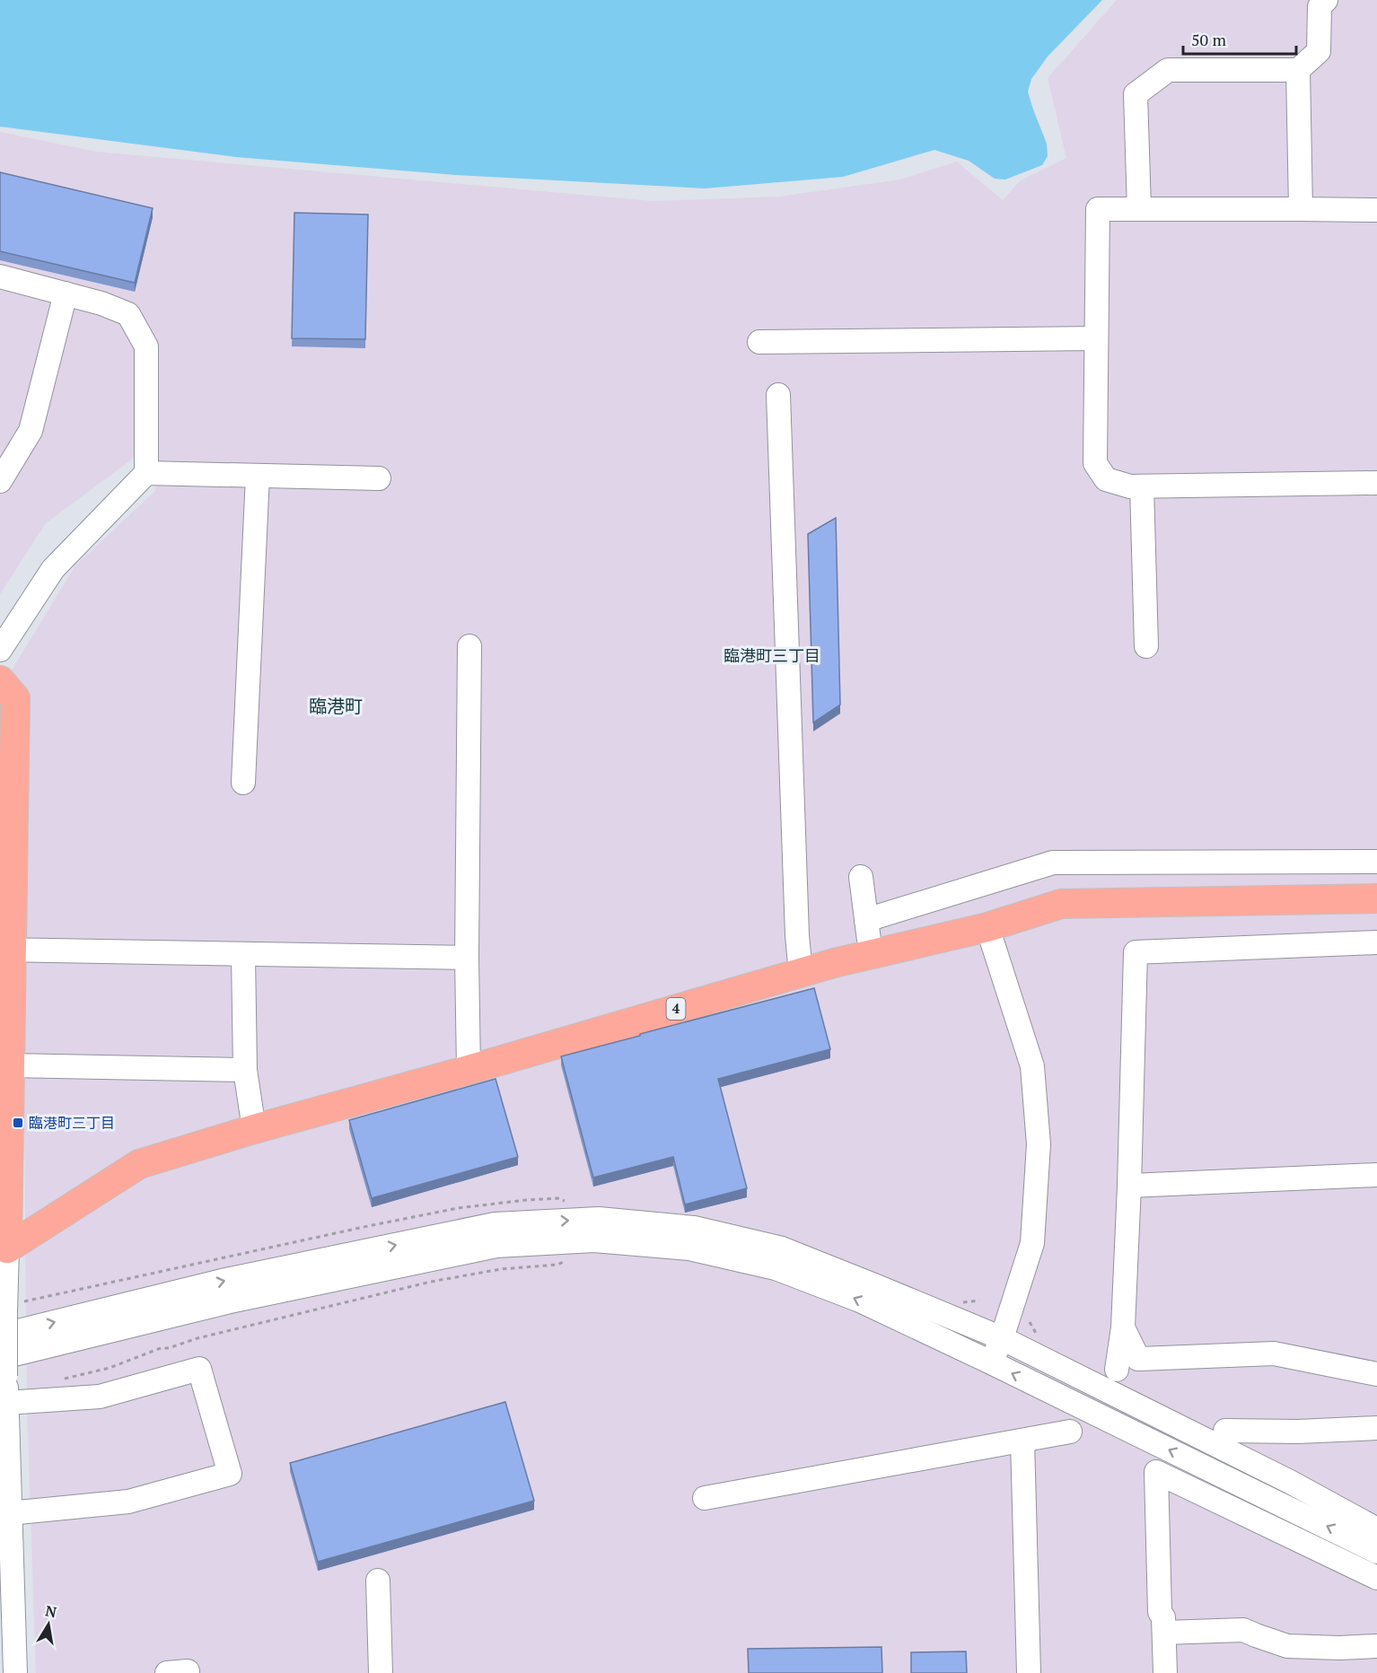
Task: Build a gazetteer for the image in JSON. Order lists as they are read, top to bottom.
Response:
{
  "streets": {
    "main road": ["4"]
  },
  "districts": ["臨港町三丁目", "臨港町"],
  "places": {
    "transit": ["臨港町三丁目"]
  },
  "scale_bar": "50 m",
  "north": "top"
}
